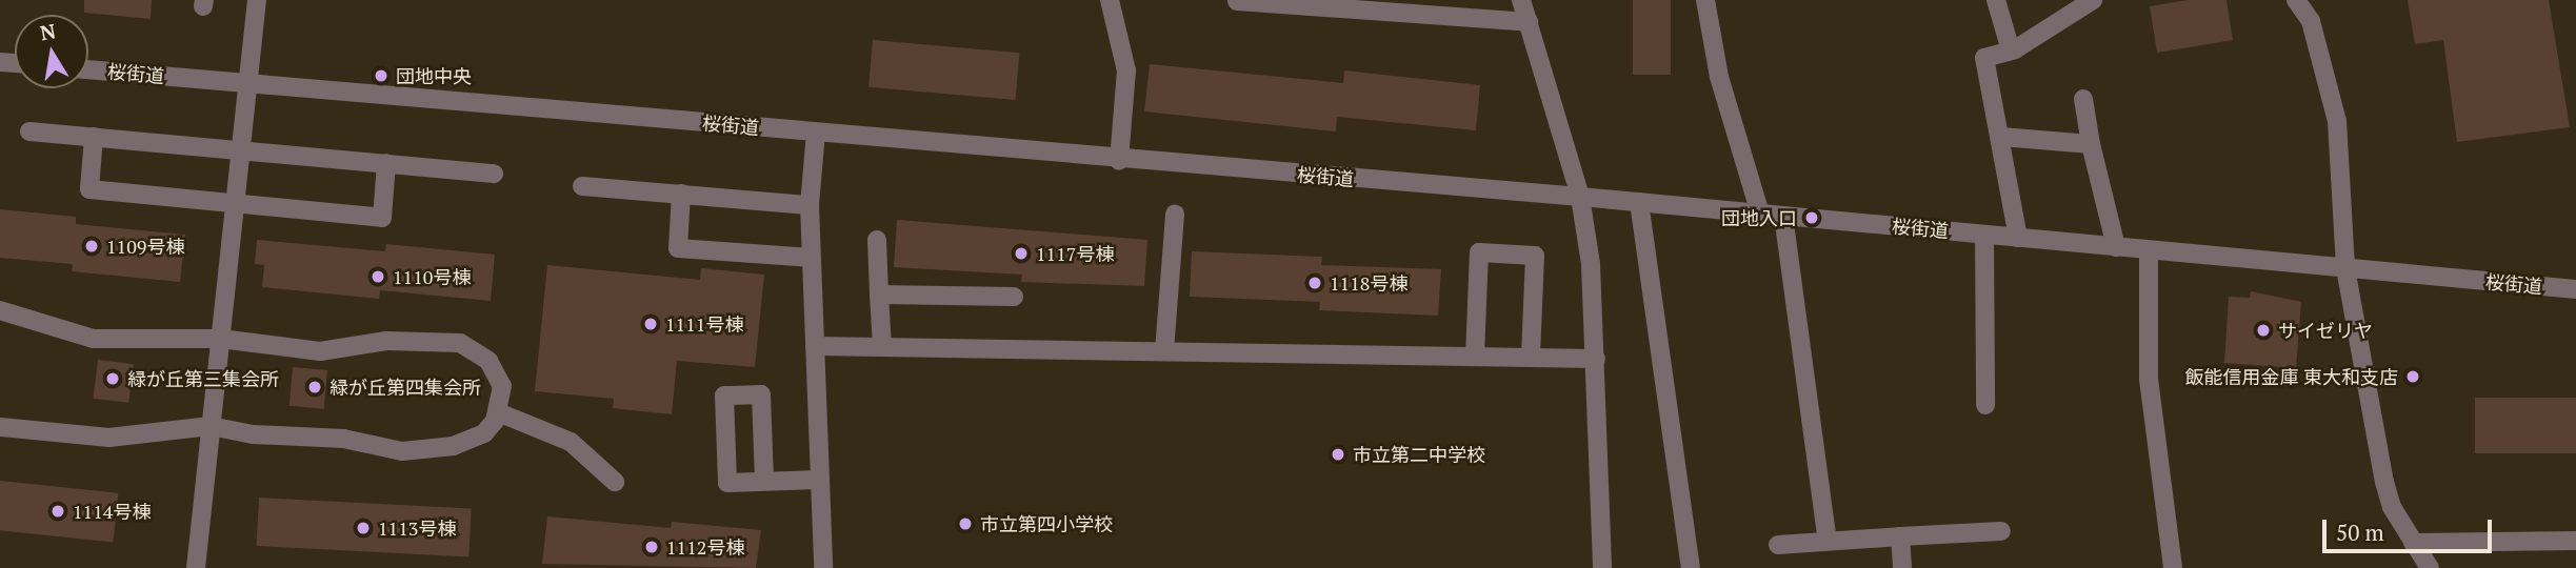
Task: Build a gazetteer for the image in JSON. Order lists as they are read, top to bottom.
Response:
{
  "streets": {
    "street": ["桜街道"]
  },
  "places": [
    "団地中央",
    "団地入口",
    "1109号棟",
    "1117号棟",
    "1110号棟",
    "1118号棟",
    "1111号棟",
    "サイゼリヤ",
    "飯能信用金庫 東大和支店",
    "緑が丘第三集会所",
    "緑が丘第四集会所",
    "市立第二中学校",
    "1114号棟",
    "市立第四小学校",
    "1113号棟",
    "1112号棟"
  ],
  "scale_bar": "50 m",
  "north": "top"
}
